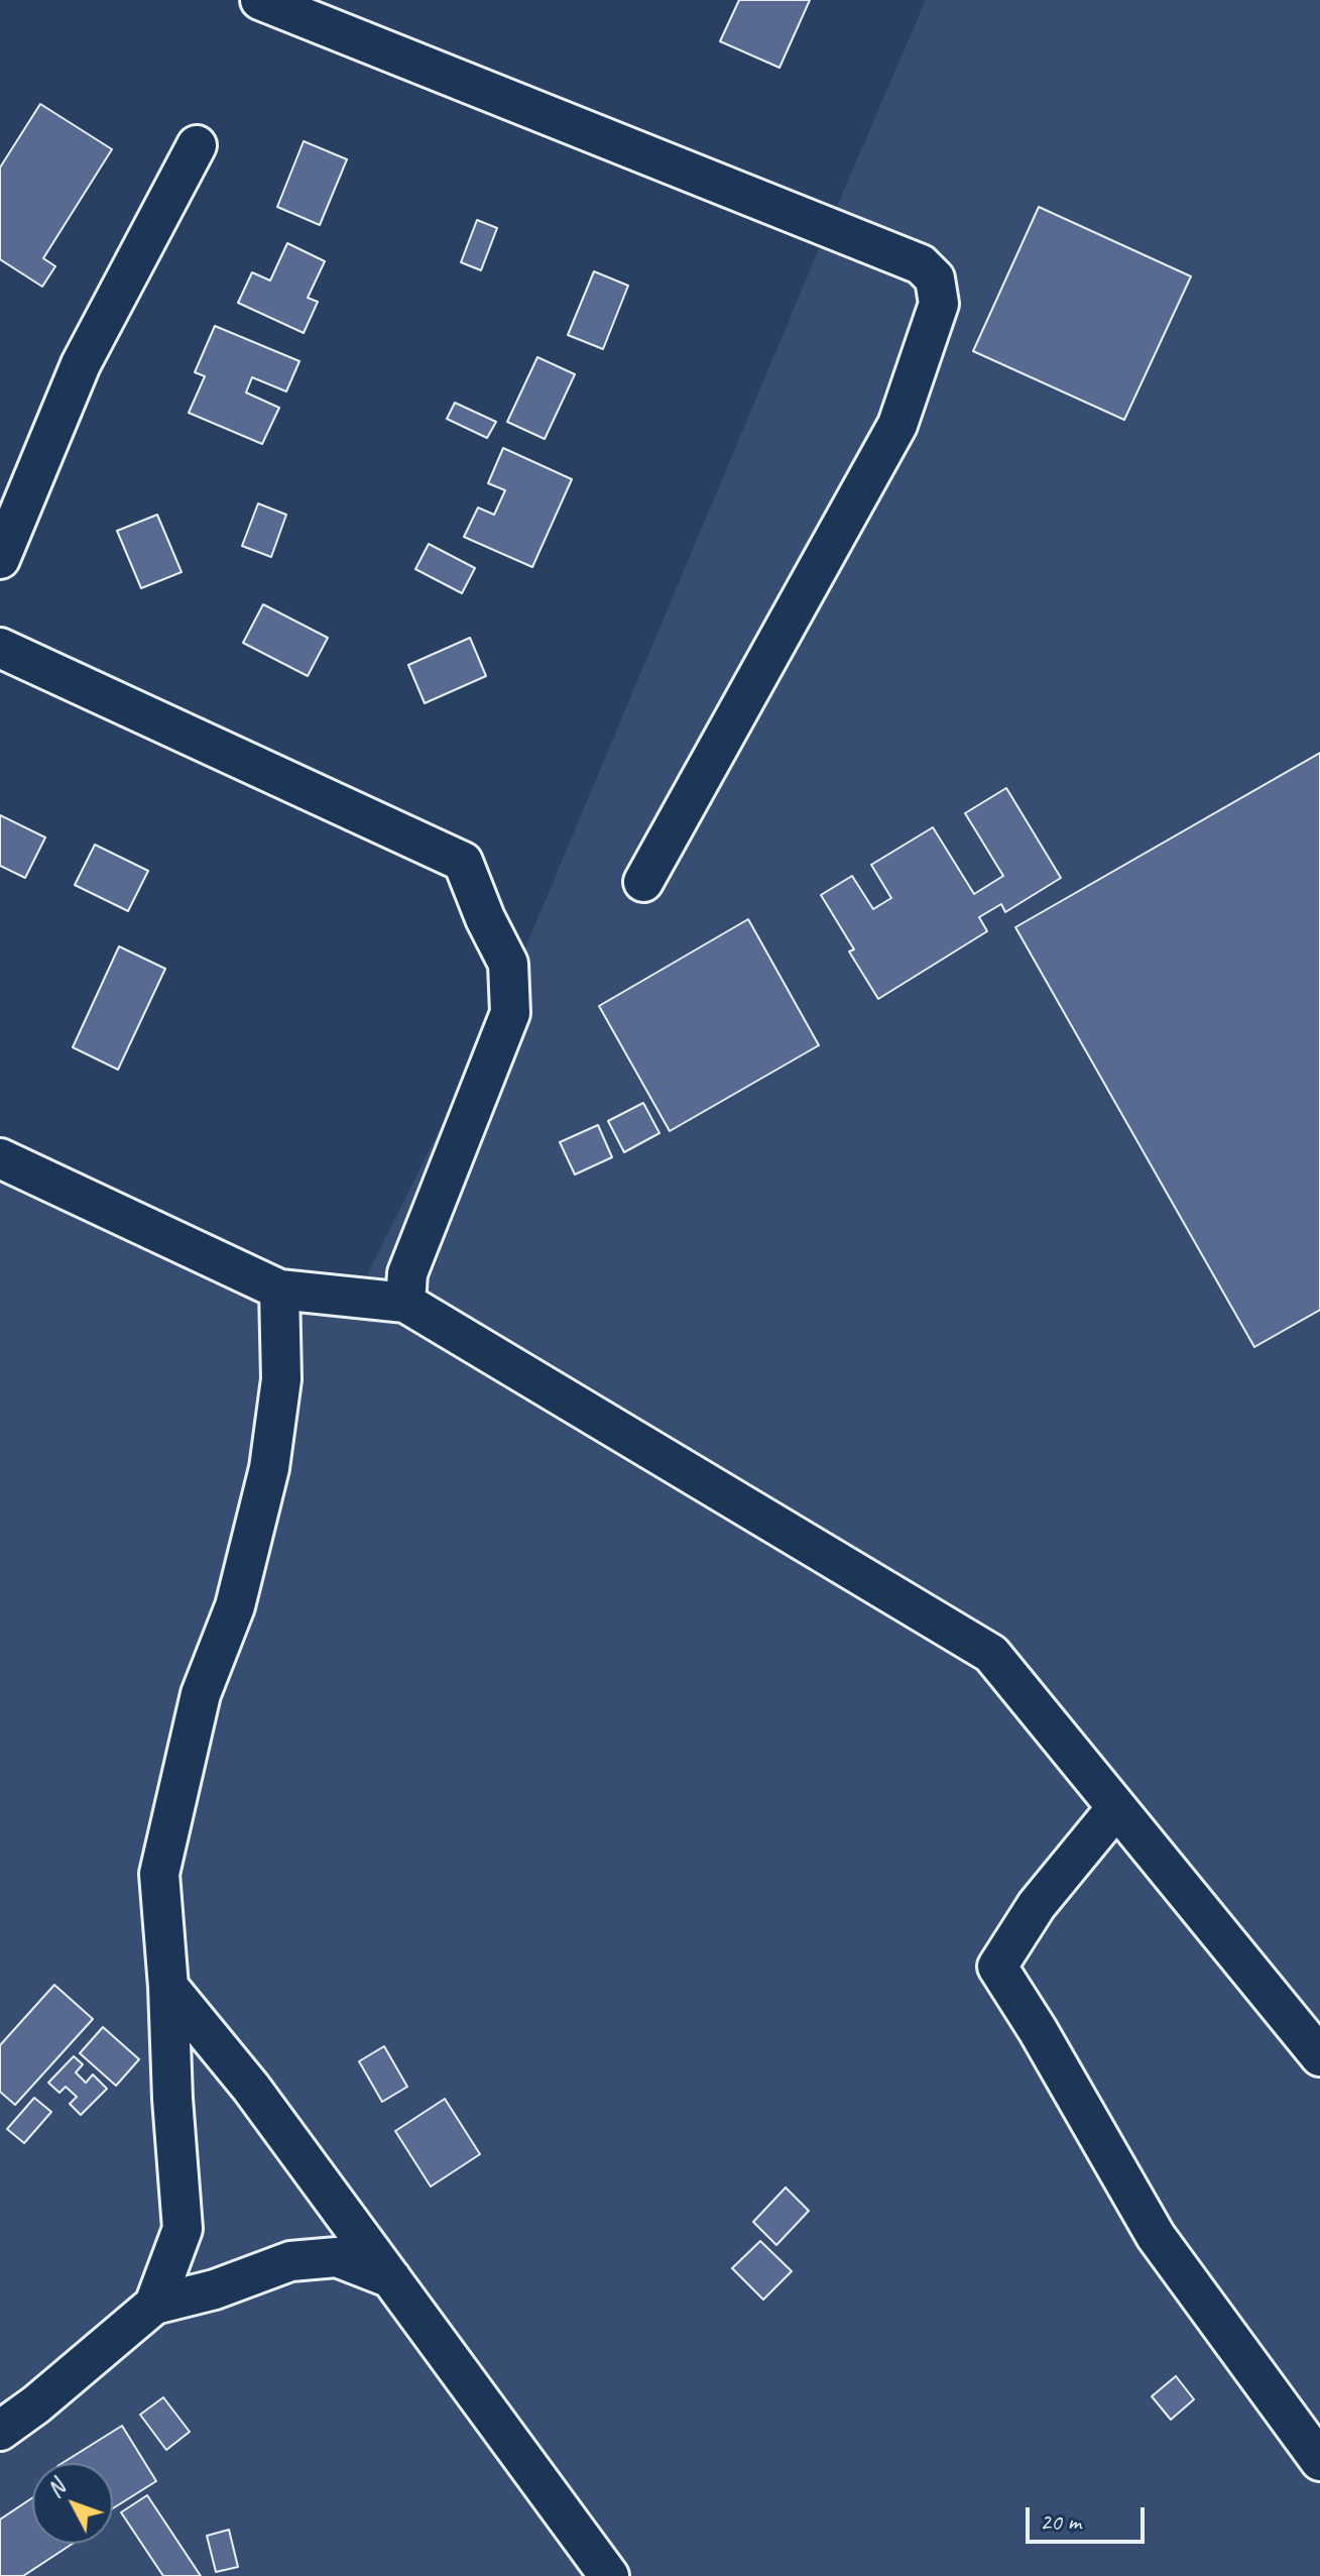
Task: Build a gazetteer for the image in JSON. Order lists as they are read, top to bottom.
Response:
{
  "scale_bar": "20 m",
  "north": "top left"
}
